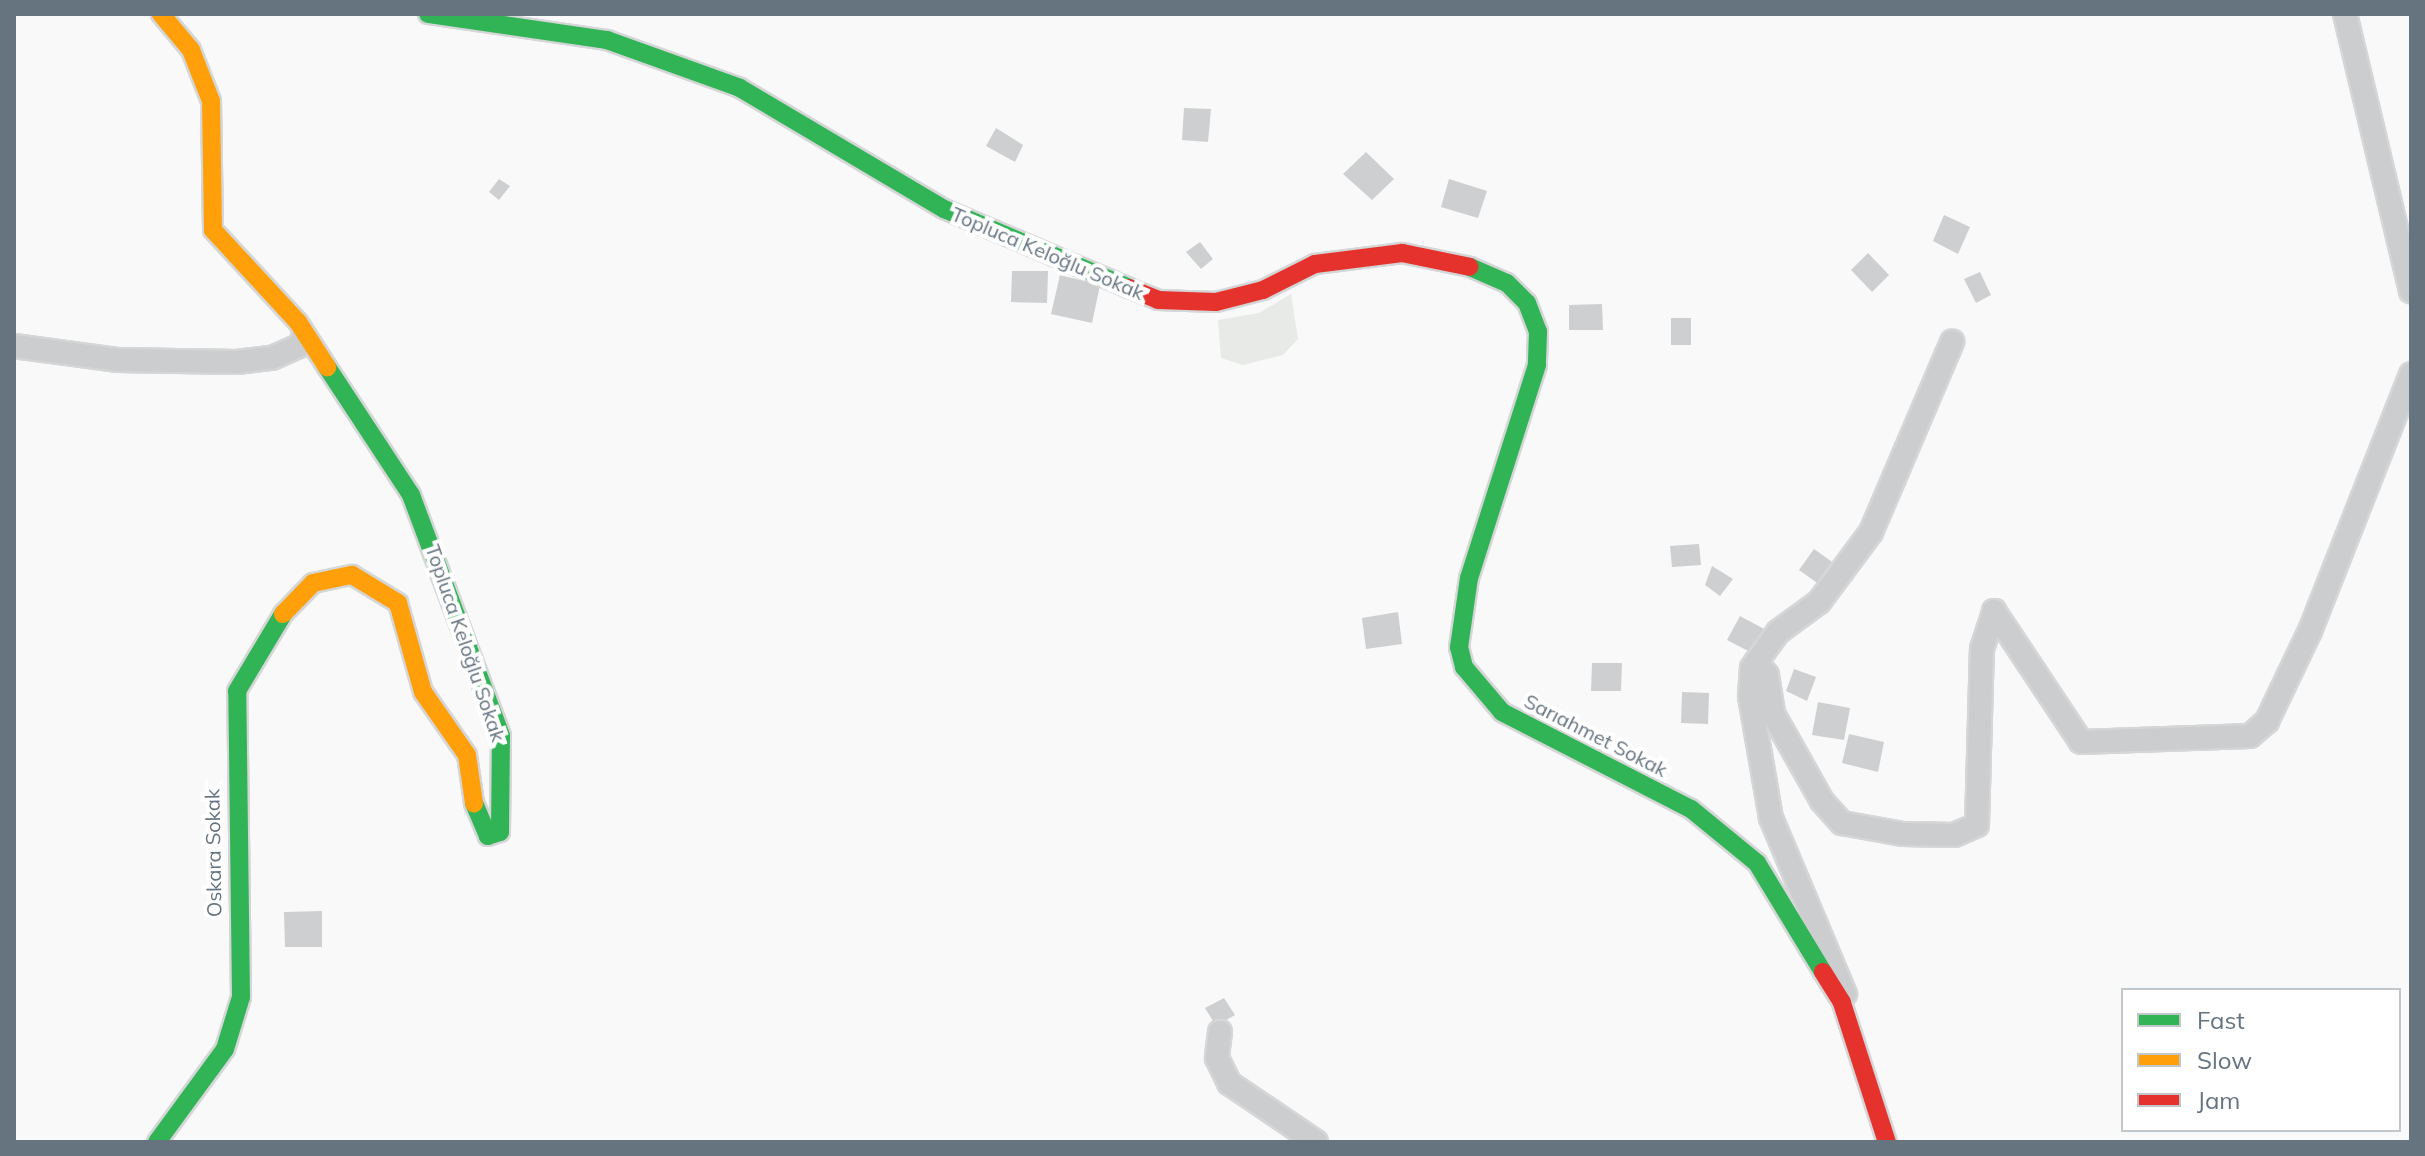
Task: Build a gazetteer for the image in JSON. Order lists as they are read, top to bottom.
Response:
{
  "streets": {
    "street": ["Topluca Keloğlu Sokak", "Sarıahmet Sokak", "Oskara Sokak"]
  },
  "crossings": [
    ["Topluca Keloğlu Sokak", "Sarıahmet Sokak"],
    ["Topluca Keloğlu Sokak", "Oskara Sokak"]
  ],
  "legend": ["Fast", "Slow", "Jam"]
}
